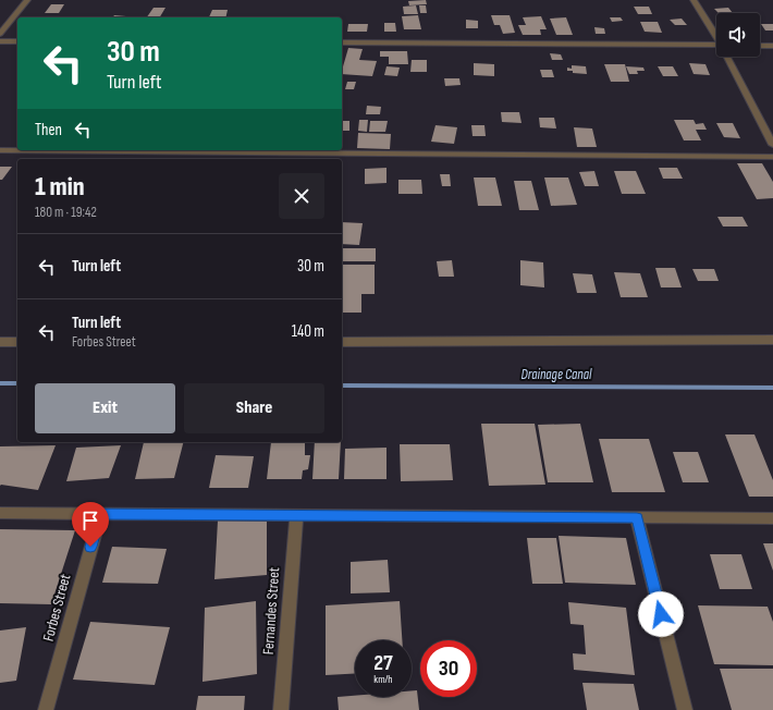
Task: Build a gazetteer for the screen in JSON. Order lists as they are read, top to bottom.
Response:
{
  "streets": {
    "street": ["Forbes Street", "Fernandes Street"]
  },
  "water": ["Drainage Canal"],
  "page": {
    "turn": ["30 m", "Turn left"],
    "then": "Then",
    "heading": ["1 min", "180 m · 19:42"],
    "list": [
      {
        "name": "Turn left",
        "value": "30 m"
      },
      {
        "name": "Turn left",
        "note": "Forbes Street",
        "value": "140 m"
      }
    ],
    "buttons": ["Exit", "Share"],
    "speed": "27 km/h",
    "limit": "30"
  }
}
